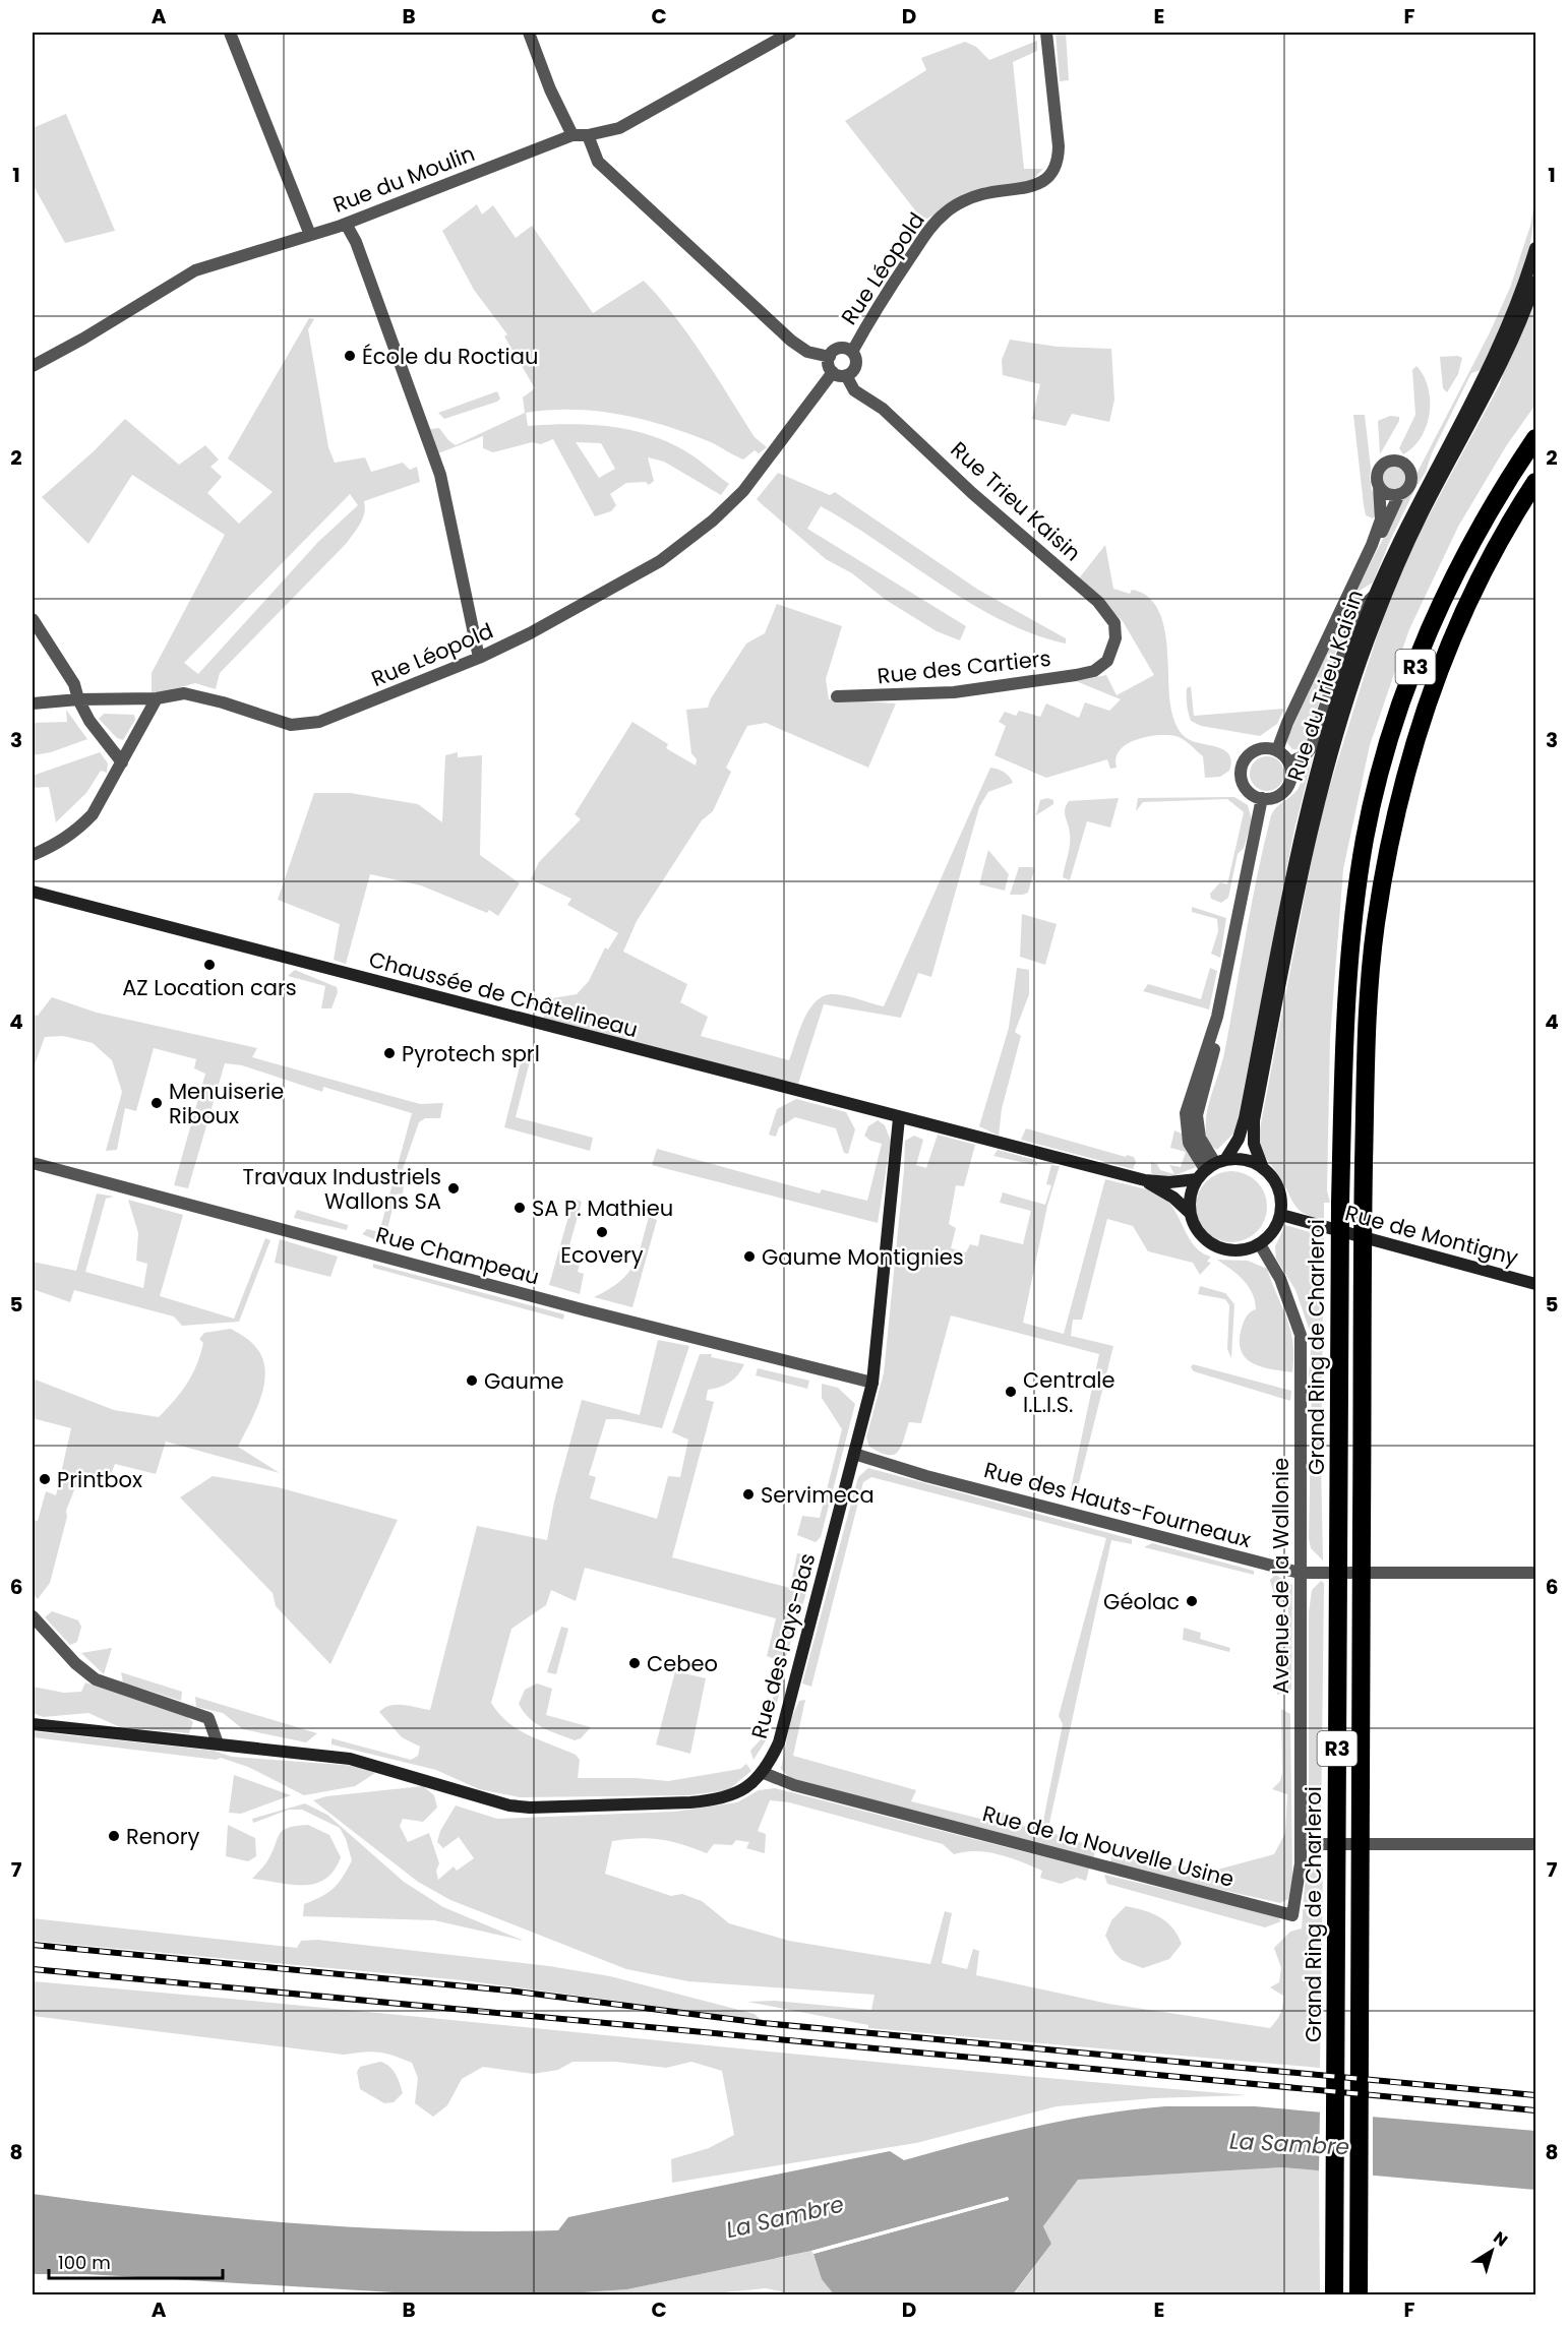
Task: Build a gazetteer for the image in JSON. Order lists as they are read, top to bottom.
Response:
{
  "streets": {
    "highway": ["R3", "Grand Ring de Charleroi"],
    "main road": [
      "Rue du Trieu Kaisin",
      "Chaussée de Châtelineau",
      "Rue de Montigny",
      "Rue des Pays-Bas"
    ],
    "street": [
      "Rue du Moulin",
      "Rue Léopold",
      "Rue Trieu Kaisin",
      "Rue des Cartiers",
      "Rue Champeau",
      "Rue des Hauts-Fourneaux",
      "Avenue de la Wallonie",
      "Rue de la Nouvelle Usine"
    ]
  },
  "crossings": [
    ["Rue Léopold", "Rue Trieu Kaisin"],
    ["Rue Trieu Kaisin", "Rue des Cartiers"],
    ["Rue du Trieu Kaisin", "Rue de Montigny"],
    ["Rue du Trieu Kaisin", "Avenue de la Wallonie"],
    ["Chaussée de Châtelineau", "Rue des Pays-Bas"],
    ["Rue de Montigny", "Avenue de la Wallonie"],
    ["Rue Champeau", "Rue des Pays-Bas"],
    ["Rue des Hauts-Fourneaux", "Avenue de la Wallonie"],
    ["Rue des Hauts-Fourneaux", "Rue des Pays-Bas"],
    ["Avenue de la Wallonie", "Rue de la Nouvelle Usine"],
    ["Rue des Pays-Bas", "Rue de la Nouvelle Usine"]
  ],
  "water": ["La Sambre"],
  "places": [
    "École du Roctiau",
    "AZ Location cars",
    "Pyrotech sprl",
    "Menuiserie Riboux",
    "Travaux Industriels Wallons SA",
    "SA P. Mathieu",
    "Ecovery",
    "Gaume Montignies",
    "Gaume",
    "Centrale I.L.I.S.",
    "Printbox",
    "Servimeca",
    "Géolac",
    "Cebeo",
    "Renory"
  ],
  "scale_bar": "100 m",
  "north": "top right",
  "grid": {
    "columns": [
      "A",
      "B",
      "C",
      "D",
      "E",
      "F"
    ],
    "rows": [
      "1",
      "2",
      "3",
      "4",
      "5",
      "6",
      "7",
      "8"
    ]
  }
}
